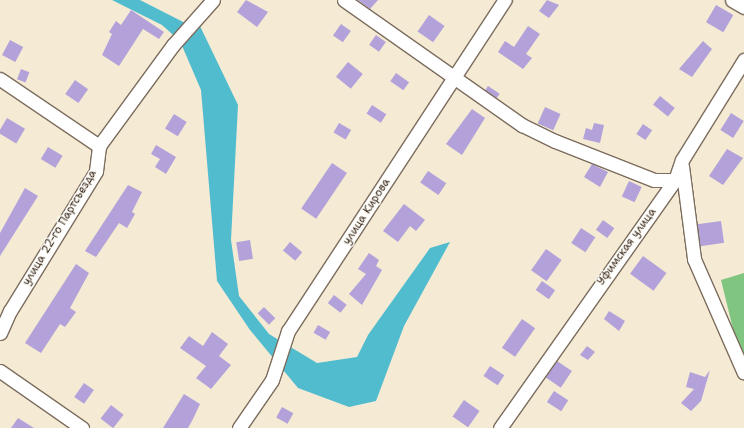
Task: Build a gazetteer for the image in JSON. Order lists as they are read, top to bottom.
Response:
{
  "streets": {
    "street": ["улица Кирова", "улица 22-го Партсъезда", "Уфимская улица"]
  }
}
